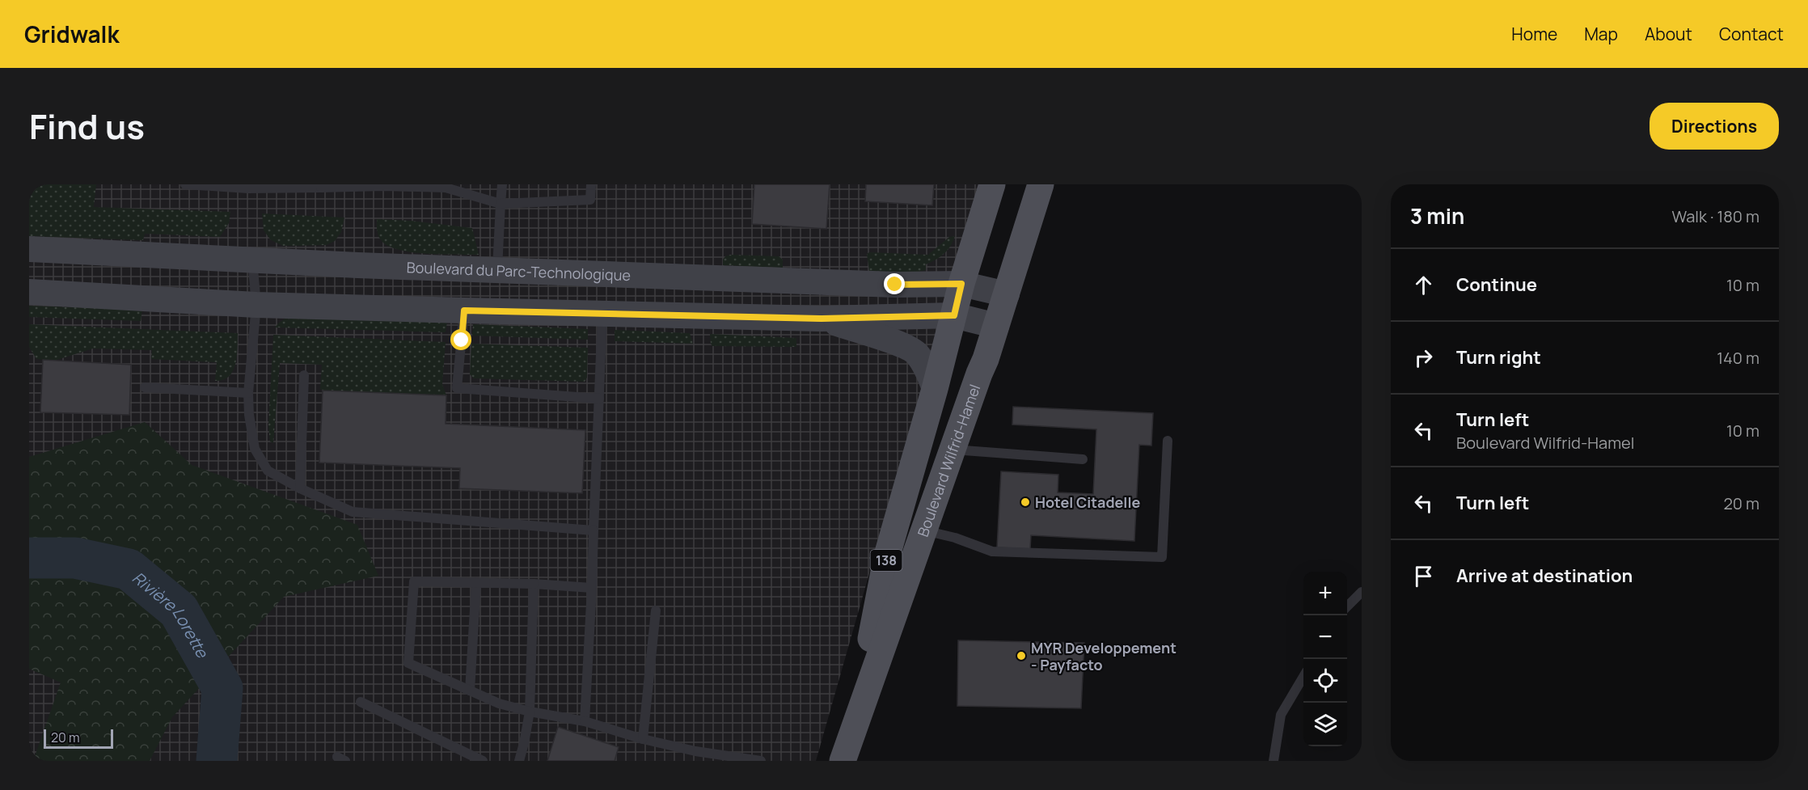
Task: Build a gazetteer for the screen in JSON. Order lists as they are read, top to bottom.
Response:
{
  "streets": {
    "main road": ["Boulevard du Parc-Technologique", "Boulevard Wilfrid-Hamel", "138"]
  },
  "crossings": [
    ["Boulevard du Parc-Technologique", "Boulevard Wilfrid-Hamel"]
  ],
  "water": ["Rivière Lorette"],
  "places": ["Hotel Citadelle", "MYR Developpement - Payfacto"],
  "scale_bar": "20 m",
  "page": {
    "header": "Gridwalk",
    "nav": [
      "Home",
      "Map",
      "About",
      "Contact"
    ],
    "title": "Find us",
    "buttons": "Directions",
    "heading": ["3 min", "Walk · 180 m"],
    "list": [
      ["Continue", "10 m"],
      ["Turn right", "140 m"],
      ["Turn left", "Boulevard Wilfrid-Hamel", "10 m"],
      ["Turn left", "20 m"],
      "Arrive at destination"
    ],
    "map_buttons": ["+", "−"],
    "scale": "20 m"
  }
}
